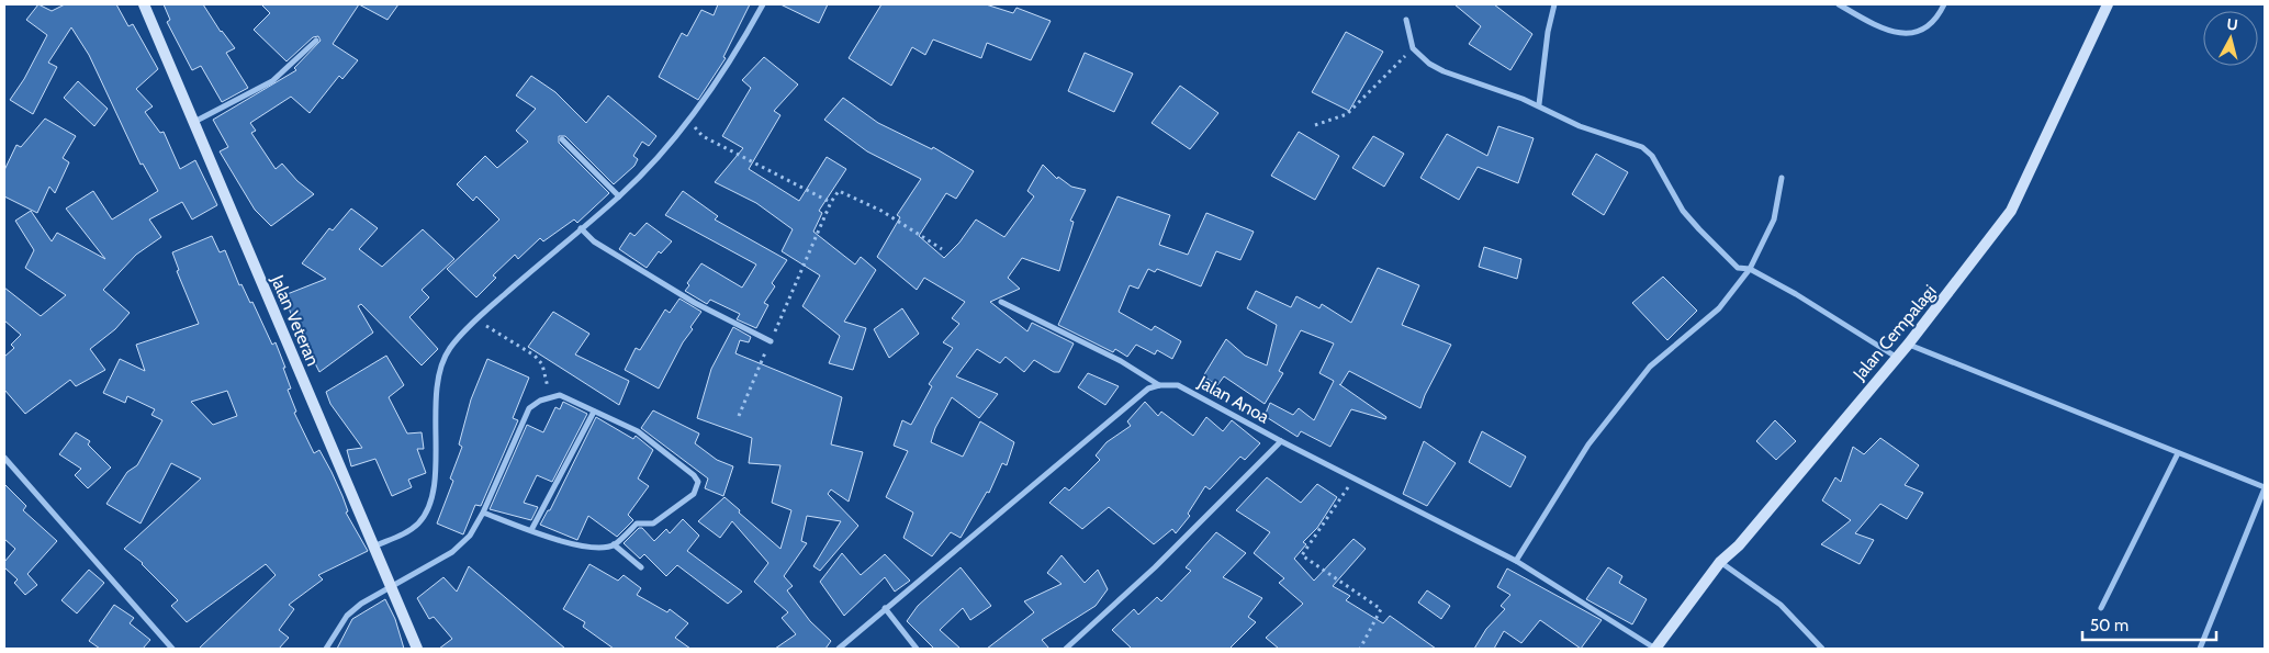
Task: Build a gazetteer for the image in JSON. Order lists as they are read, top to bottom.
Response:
{
  "streets": {
    "street": ["Jalan Veteran", "Jalan Cempalagi", "Jalan Anoa"]
  },
  "crossings": [
    ["Jalan Cempalagi", "Jalan Anoa"]
  ],
  "scale_bar": "50 m",
  "north": "top"
}
